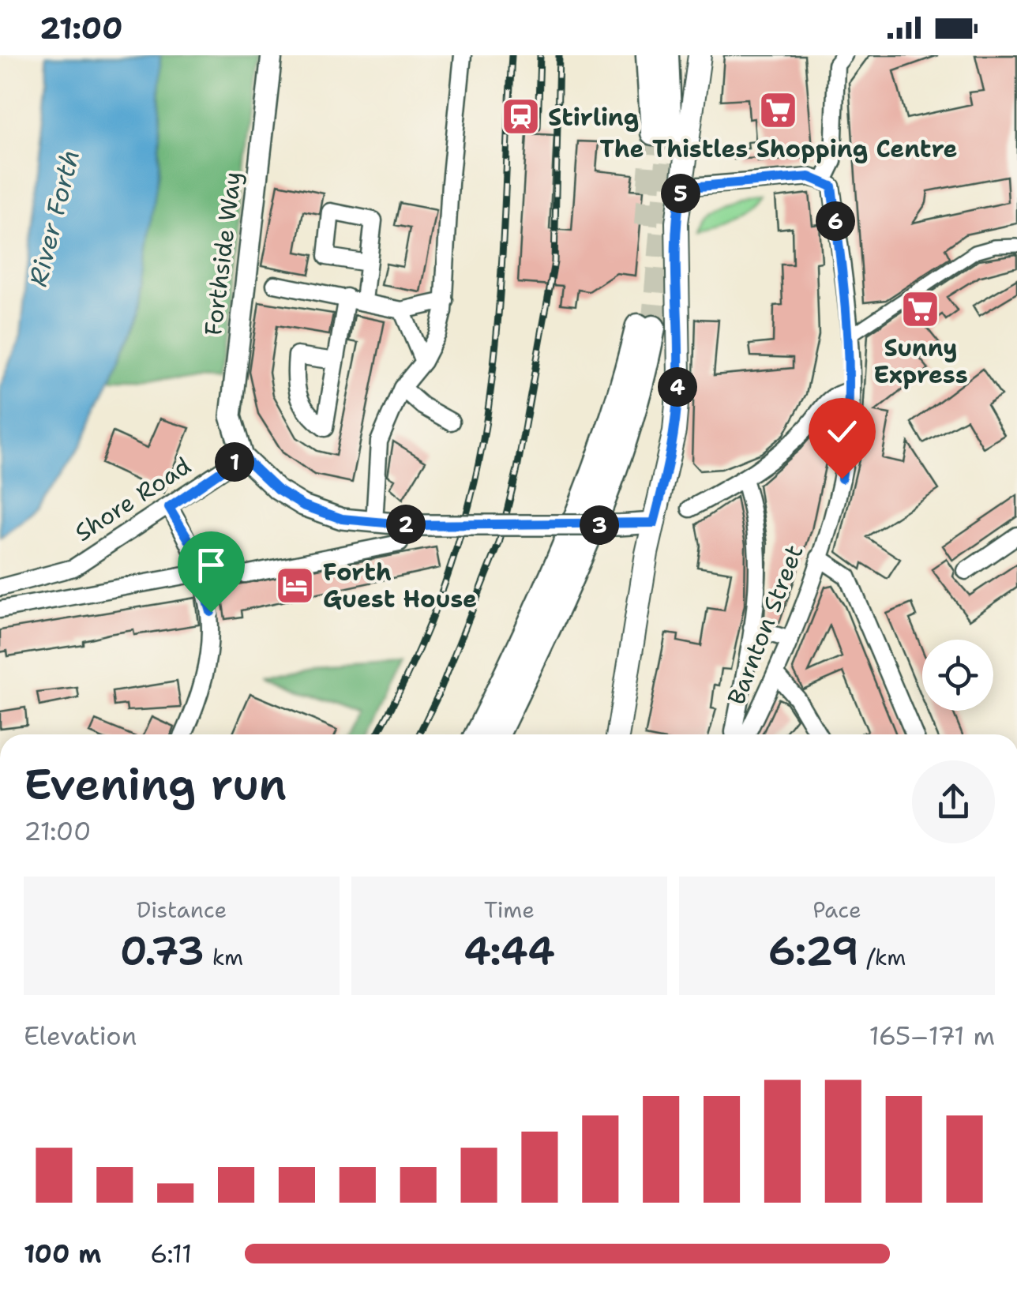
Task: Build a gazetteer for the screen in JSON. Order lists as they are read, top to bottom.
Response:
{
  "streets": {
    "street": ["Forthside Way", "Shore Road", "Barnton Street"]
  },
  "crossings": [
    ["Forthside Way", "Shore Road"]
  ],
  "water": ["River Forth"],
  "places": {
    "supermarket": ["The Thistles Shopping Centre", "Sunny Express"],
    "station": ["Stirling"],
    "hotel": ["Forth Guest House"]
  },
  "page": {
    "status": "21:00",
    "pins": [
      "5",
      "6",
      "4",
      "1",
      "2",
      "3"
    ],
    "heading": ["Evening run", "21:00"],
    "stats": [
      ["Distance", "0.73 km"],
      ["Time", "4:44"],
      ["Pace", "6:29 /km"]
    ],
    "chart": ["Elevation", "165–171 m"],
    "list": [
      {
        "name": "100 m",
        "note": "6:11"
      }
    ]
  }
}
